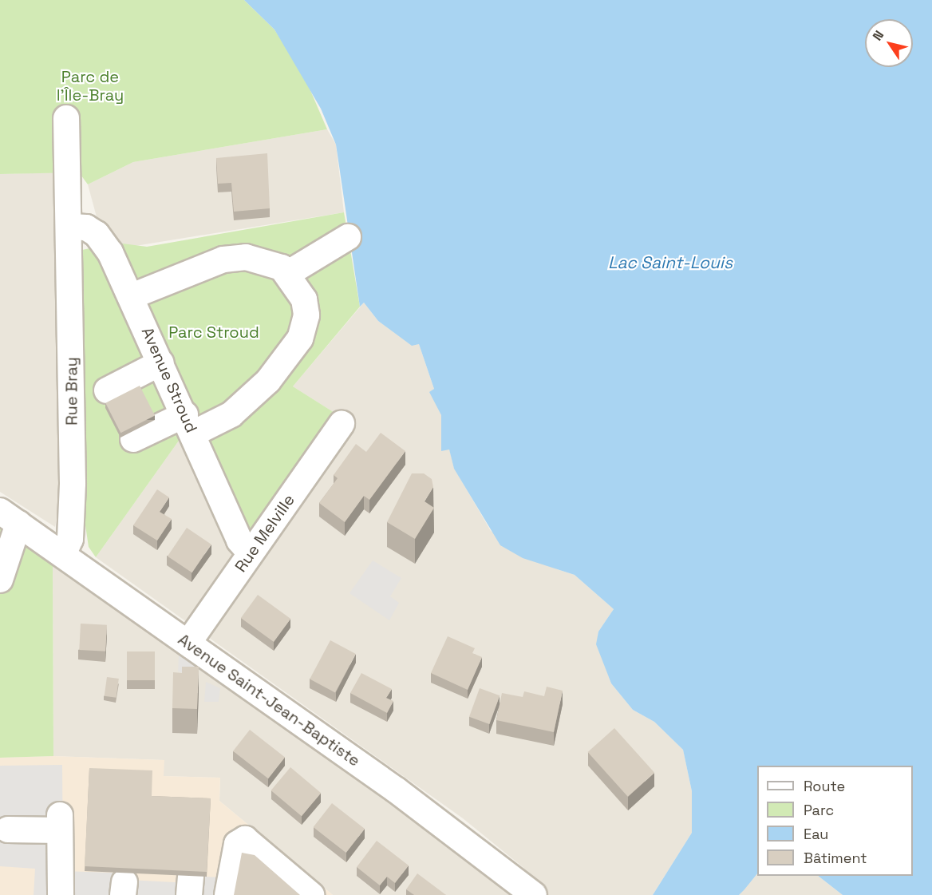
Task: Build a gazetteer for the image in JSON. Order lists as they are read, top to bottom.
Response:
{
  "streets": {
    "street": [
      "Avenue Stroud",
      "Rue Bray",
      "Rue Melville",
      "Avenue Saint-Jean-Baptiste"
    ]
  },
  "crossings": [
    ["Avenue Stroud", "Rue Bray"],
    ["Avenue Stroud", "Rue Melville"],
    ["Rue Bray", "Avenue Saint-Jean-Baptiste"],
    ["Rue Melville", "Avenue Saint-Jean-Baptiste"]
  ],
  "water": ["Lac Saint-Louis"],
  "parks": ["Parc de l'Île-Bray", "Parc Stroud"],
  "legend": [
    "Route",
    "Parc",
    "Eau",
    "Bâtiment"
  ],
  "north": "top left"
}
